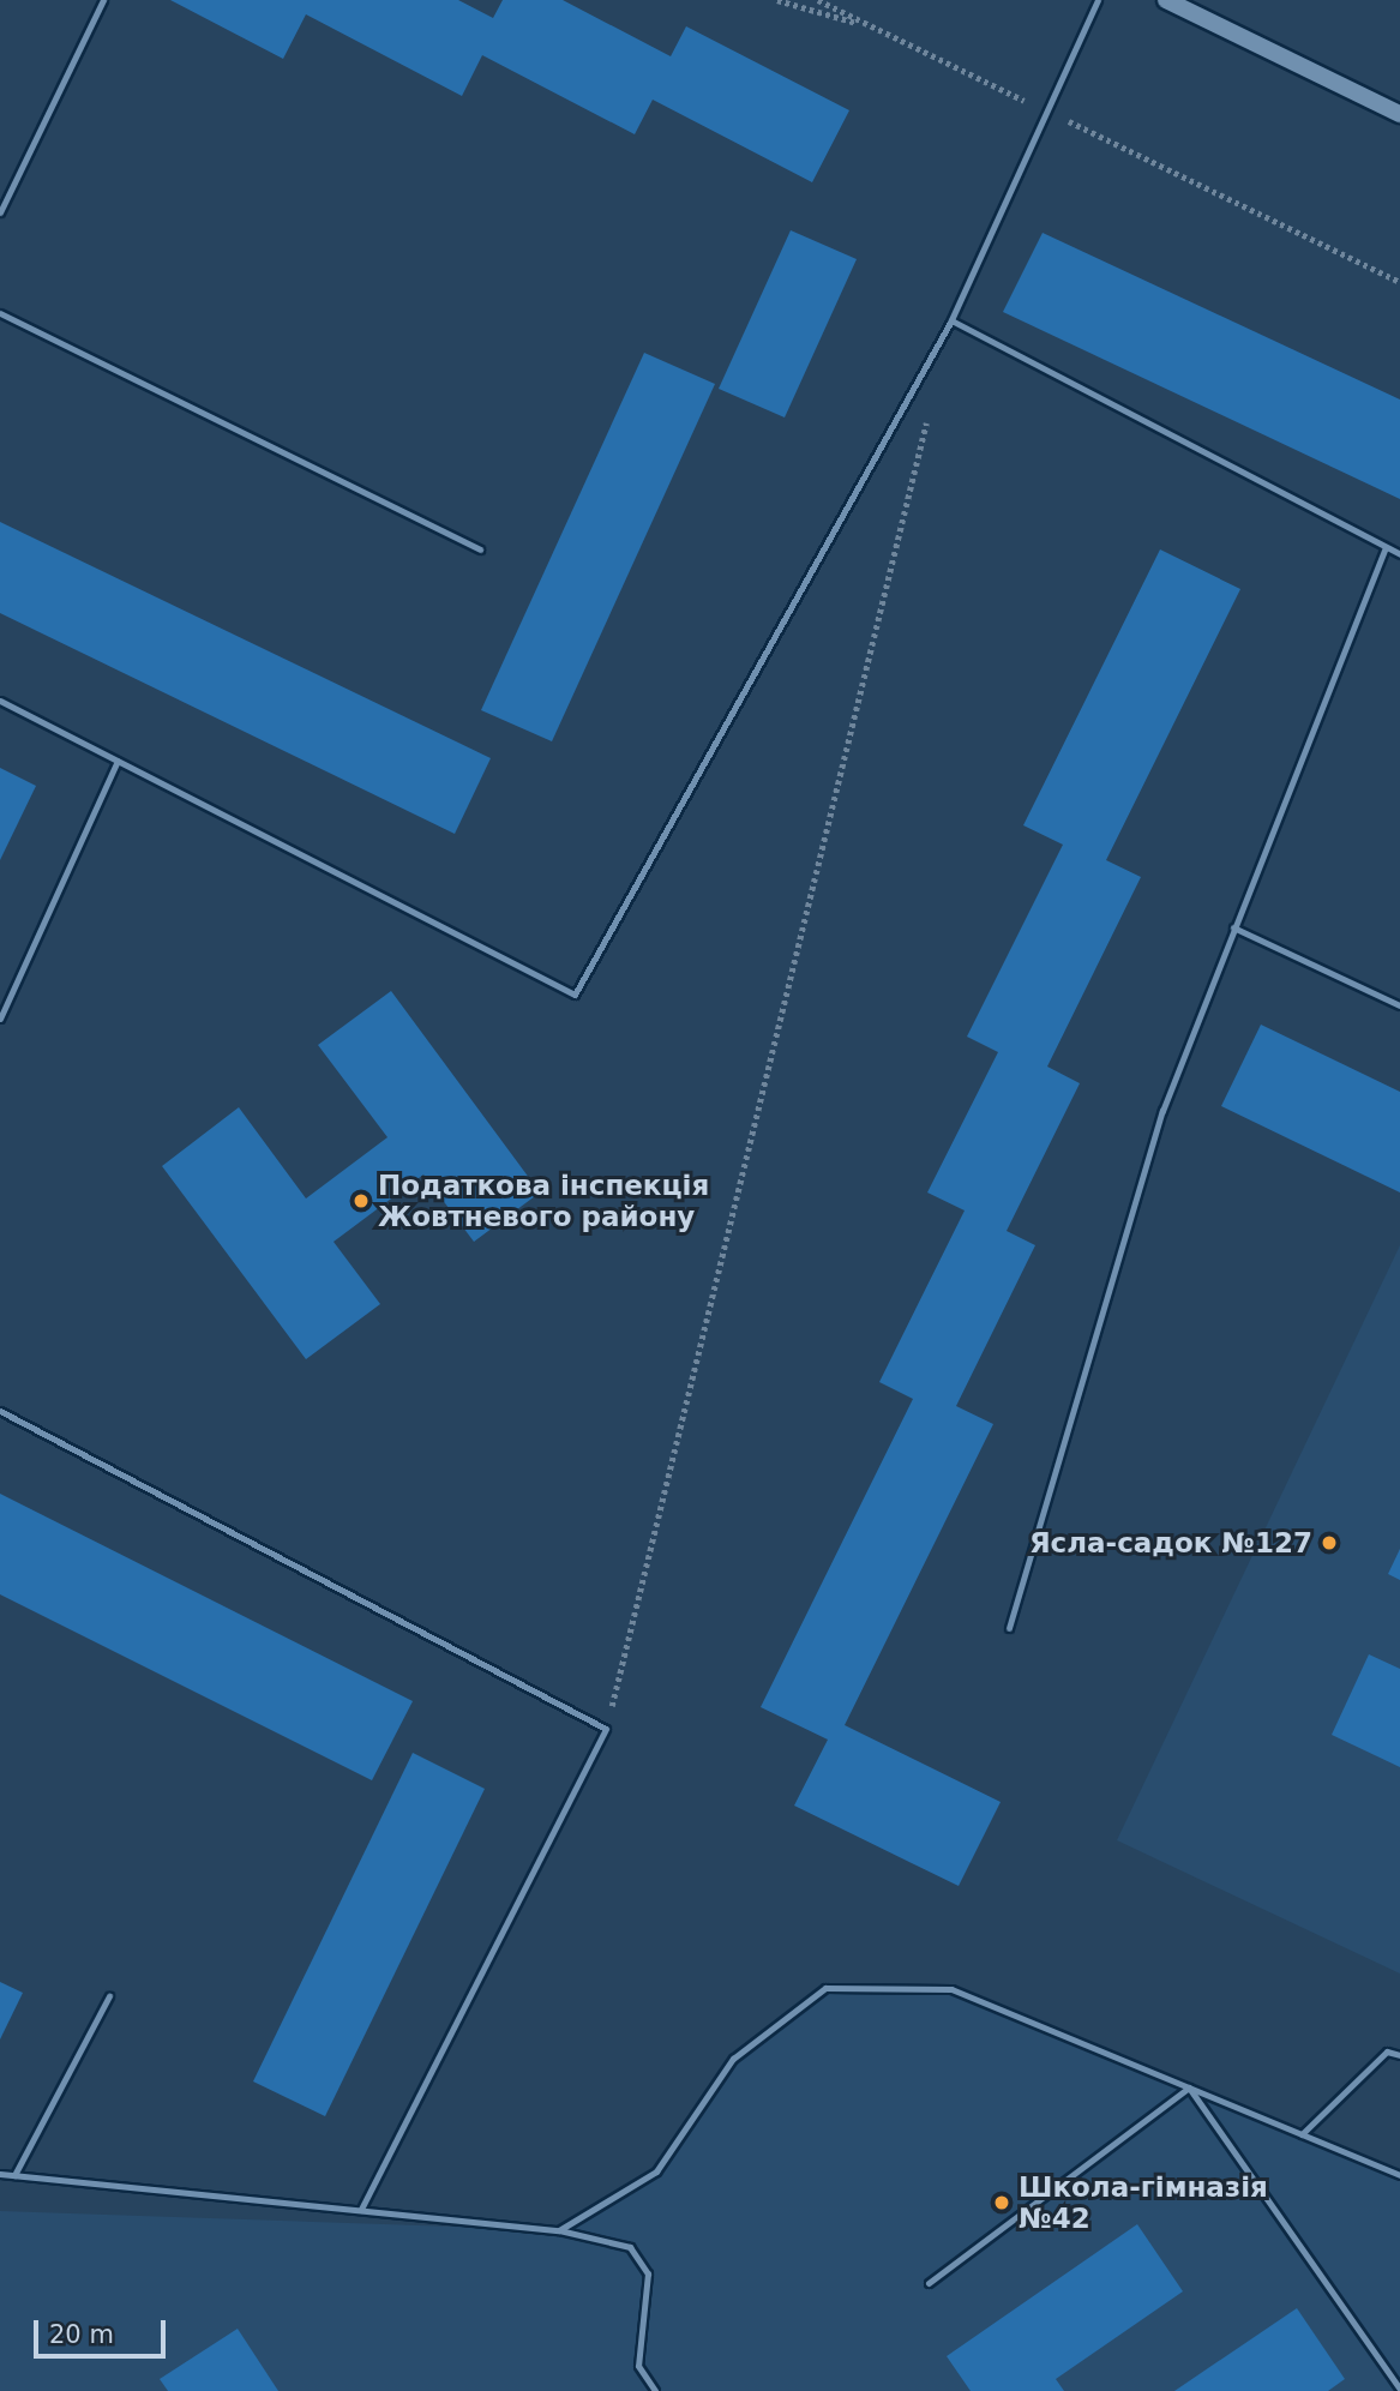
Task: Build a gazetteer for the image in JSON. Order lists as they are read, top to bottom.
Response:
{
  "places": ["Податкова інспекція Жовтневого району", "Ясла-садок №127", "Школа-гімназія №42"],
  "scale_bar": "20 m"
}
